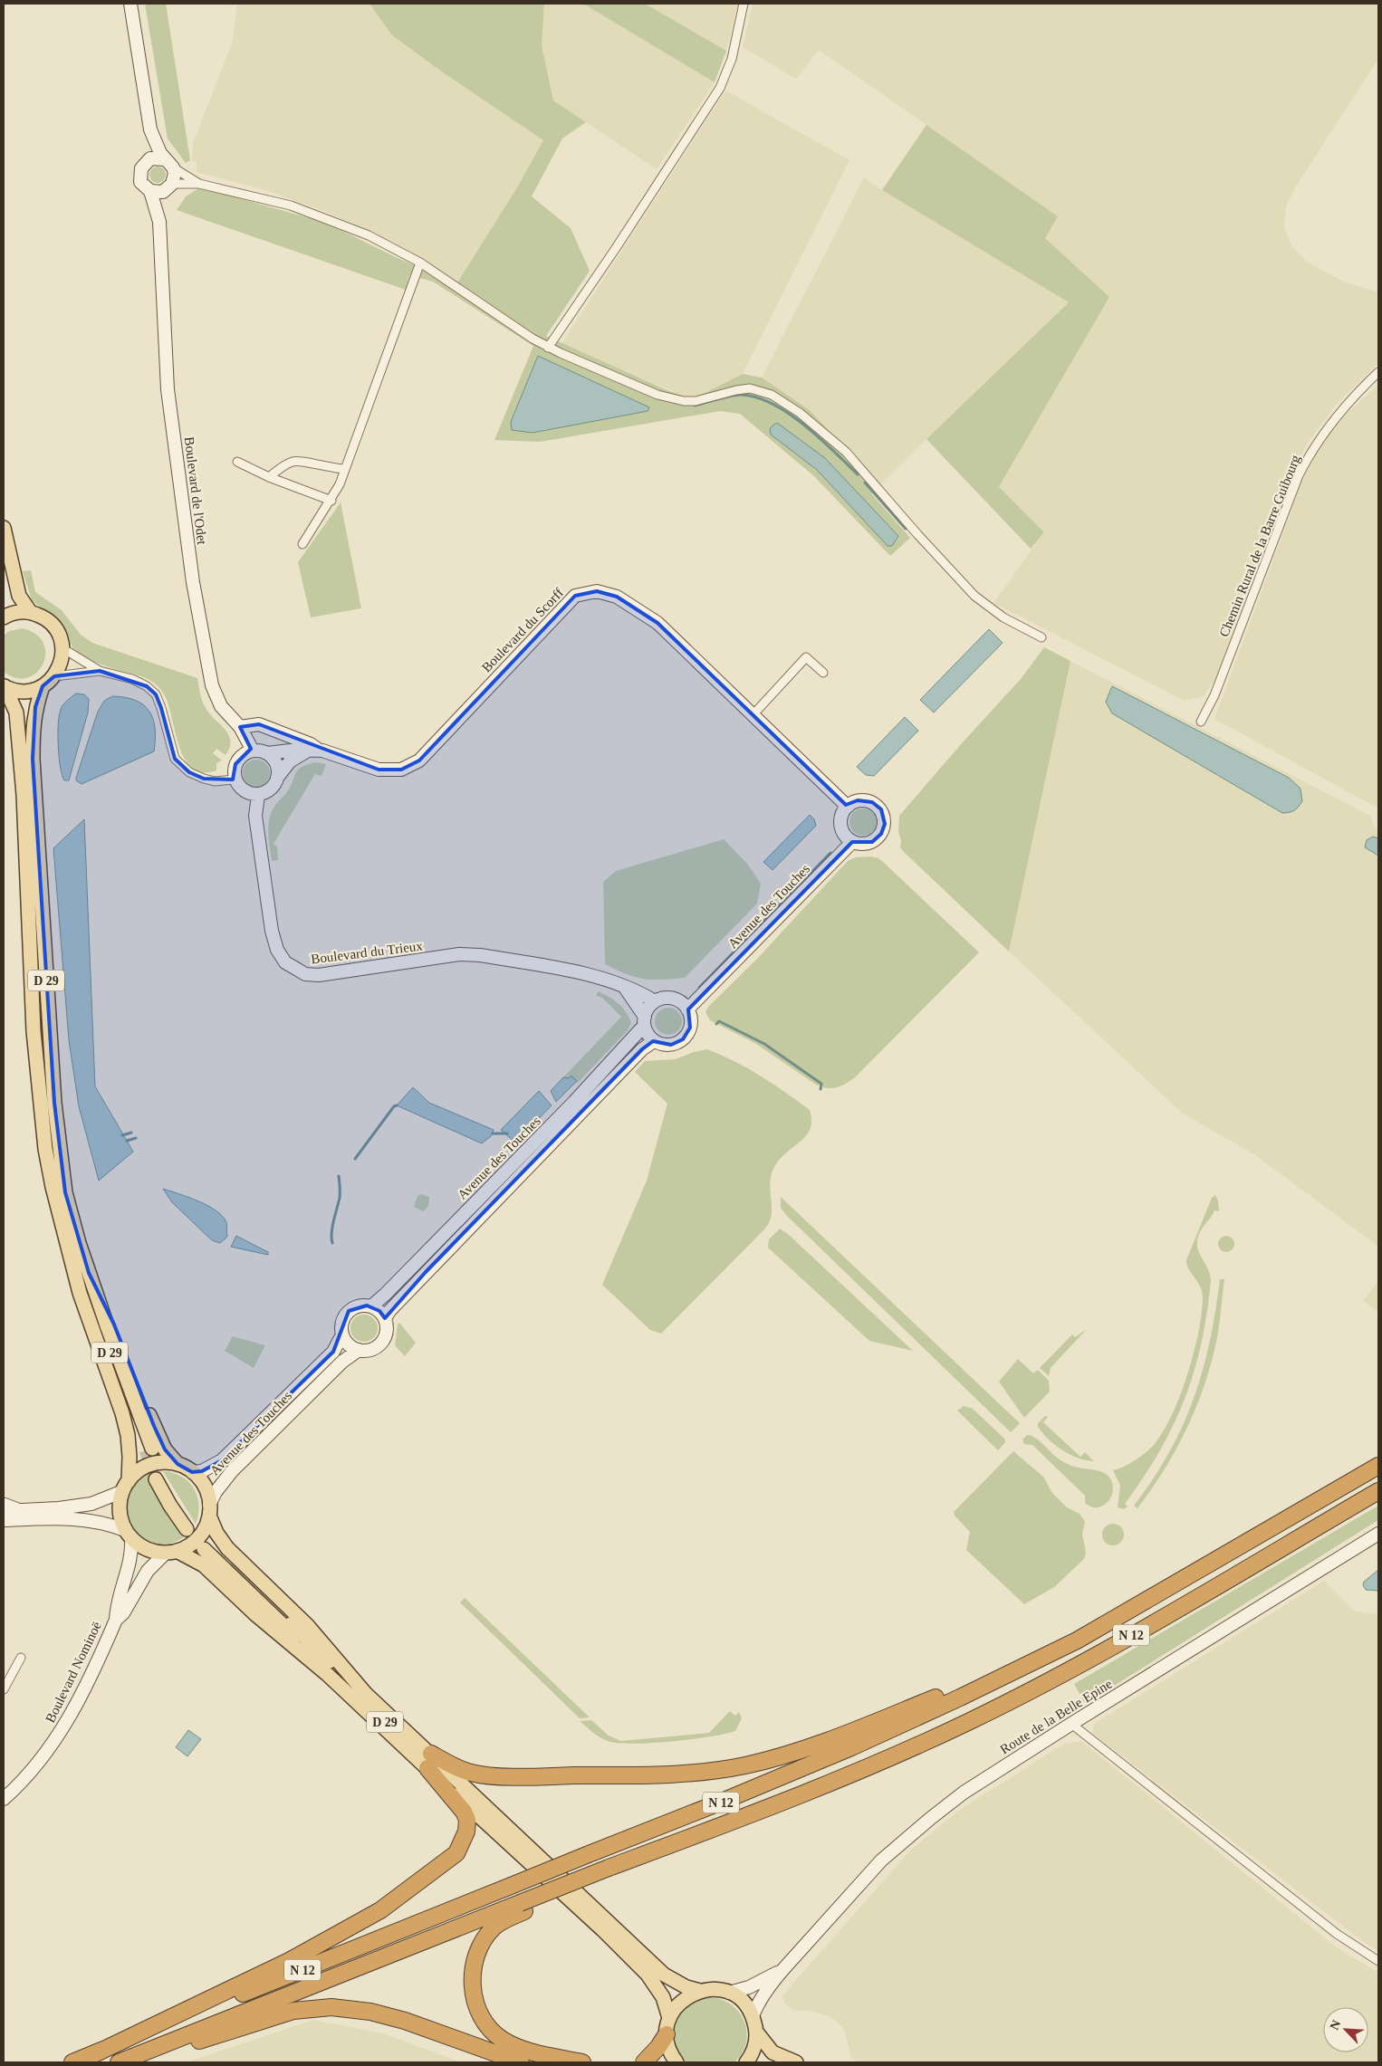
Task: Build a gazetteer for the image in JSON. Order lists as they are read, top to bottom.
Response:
{
  "streets": {
    "highway": ["N 12"],
    "main road": ["D 29"],
    "street": [
      "Boulevard de l'Odet",
      "Chemin Rural de la Barre Guibourg",
      "Boulevard du Scorff",
      "Avenue des Touches",
      "Boulevard du Trieux",
      "Boulevard Nominoë",
      "Route de la Belle Epine"
    ]
  },
  "crossings": [
    ["Boulevard de l'Odet", "Boulevard du Scorff"],
    ["Boulevard de l'Odet", "Boulevard du Trieux"],
    ["Boulevard du Scorff", "Avenue des Touches"],
    ["Boulevard du Scorff", "Boulevard du Trieux"],
    ["Avenue des Touches", "Boulevard du Trieux"],
    ["Avenue des Touches", "D 29"]
  ],
  "north": "top left"
}
